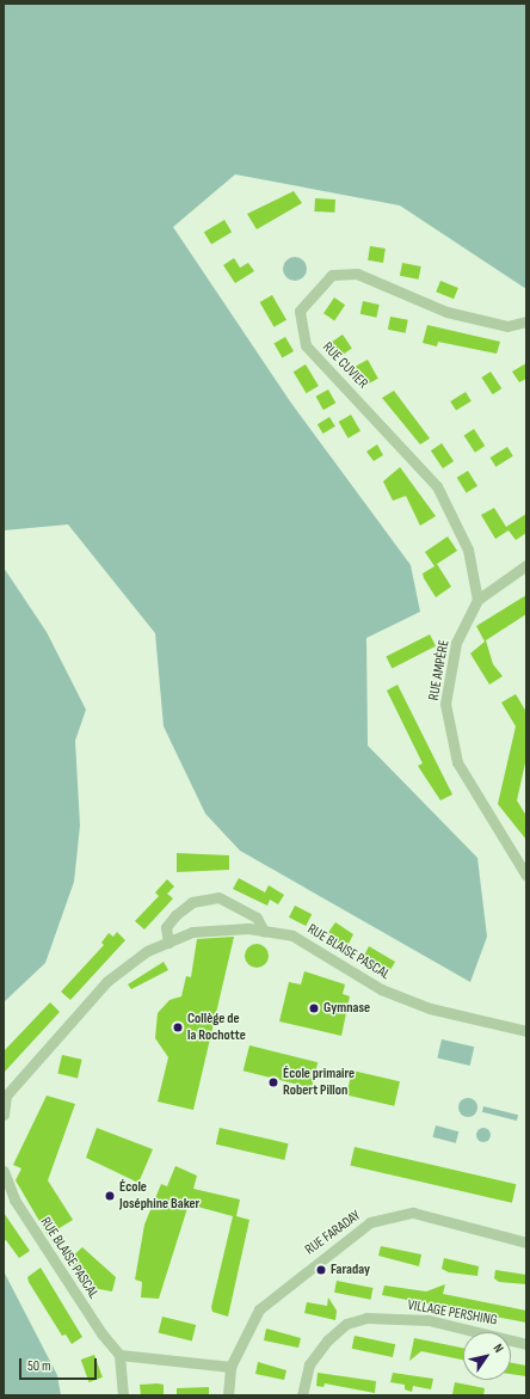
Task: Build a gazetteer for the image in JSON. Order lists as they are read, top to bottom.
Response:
{
  "streets": {
    "street": [
      "RUE CUVIER",
      "RUE AMPÈRE",
      "RUE BLAISE PASCAL",
      "RUE FARADAY",
      "VILLAGE PERSHING"
    ]
  },
  "crossings": [
    ["RUE CUVIER", "RUE AMPÈRE"]
  ],
  "places": [
    "Gymnase",
    "Collège de la Rochotte",
    "École primaire Robert Pillon",
    "École Joséphine Baker",
    "Faraday"
  ],
  "scale_bar": "50 m",
  "north": "top right"
}
